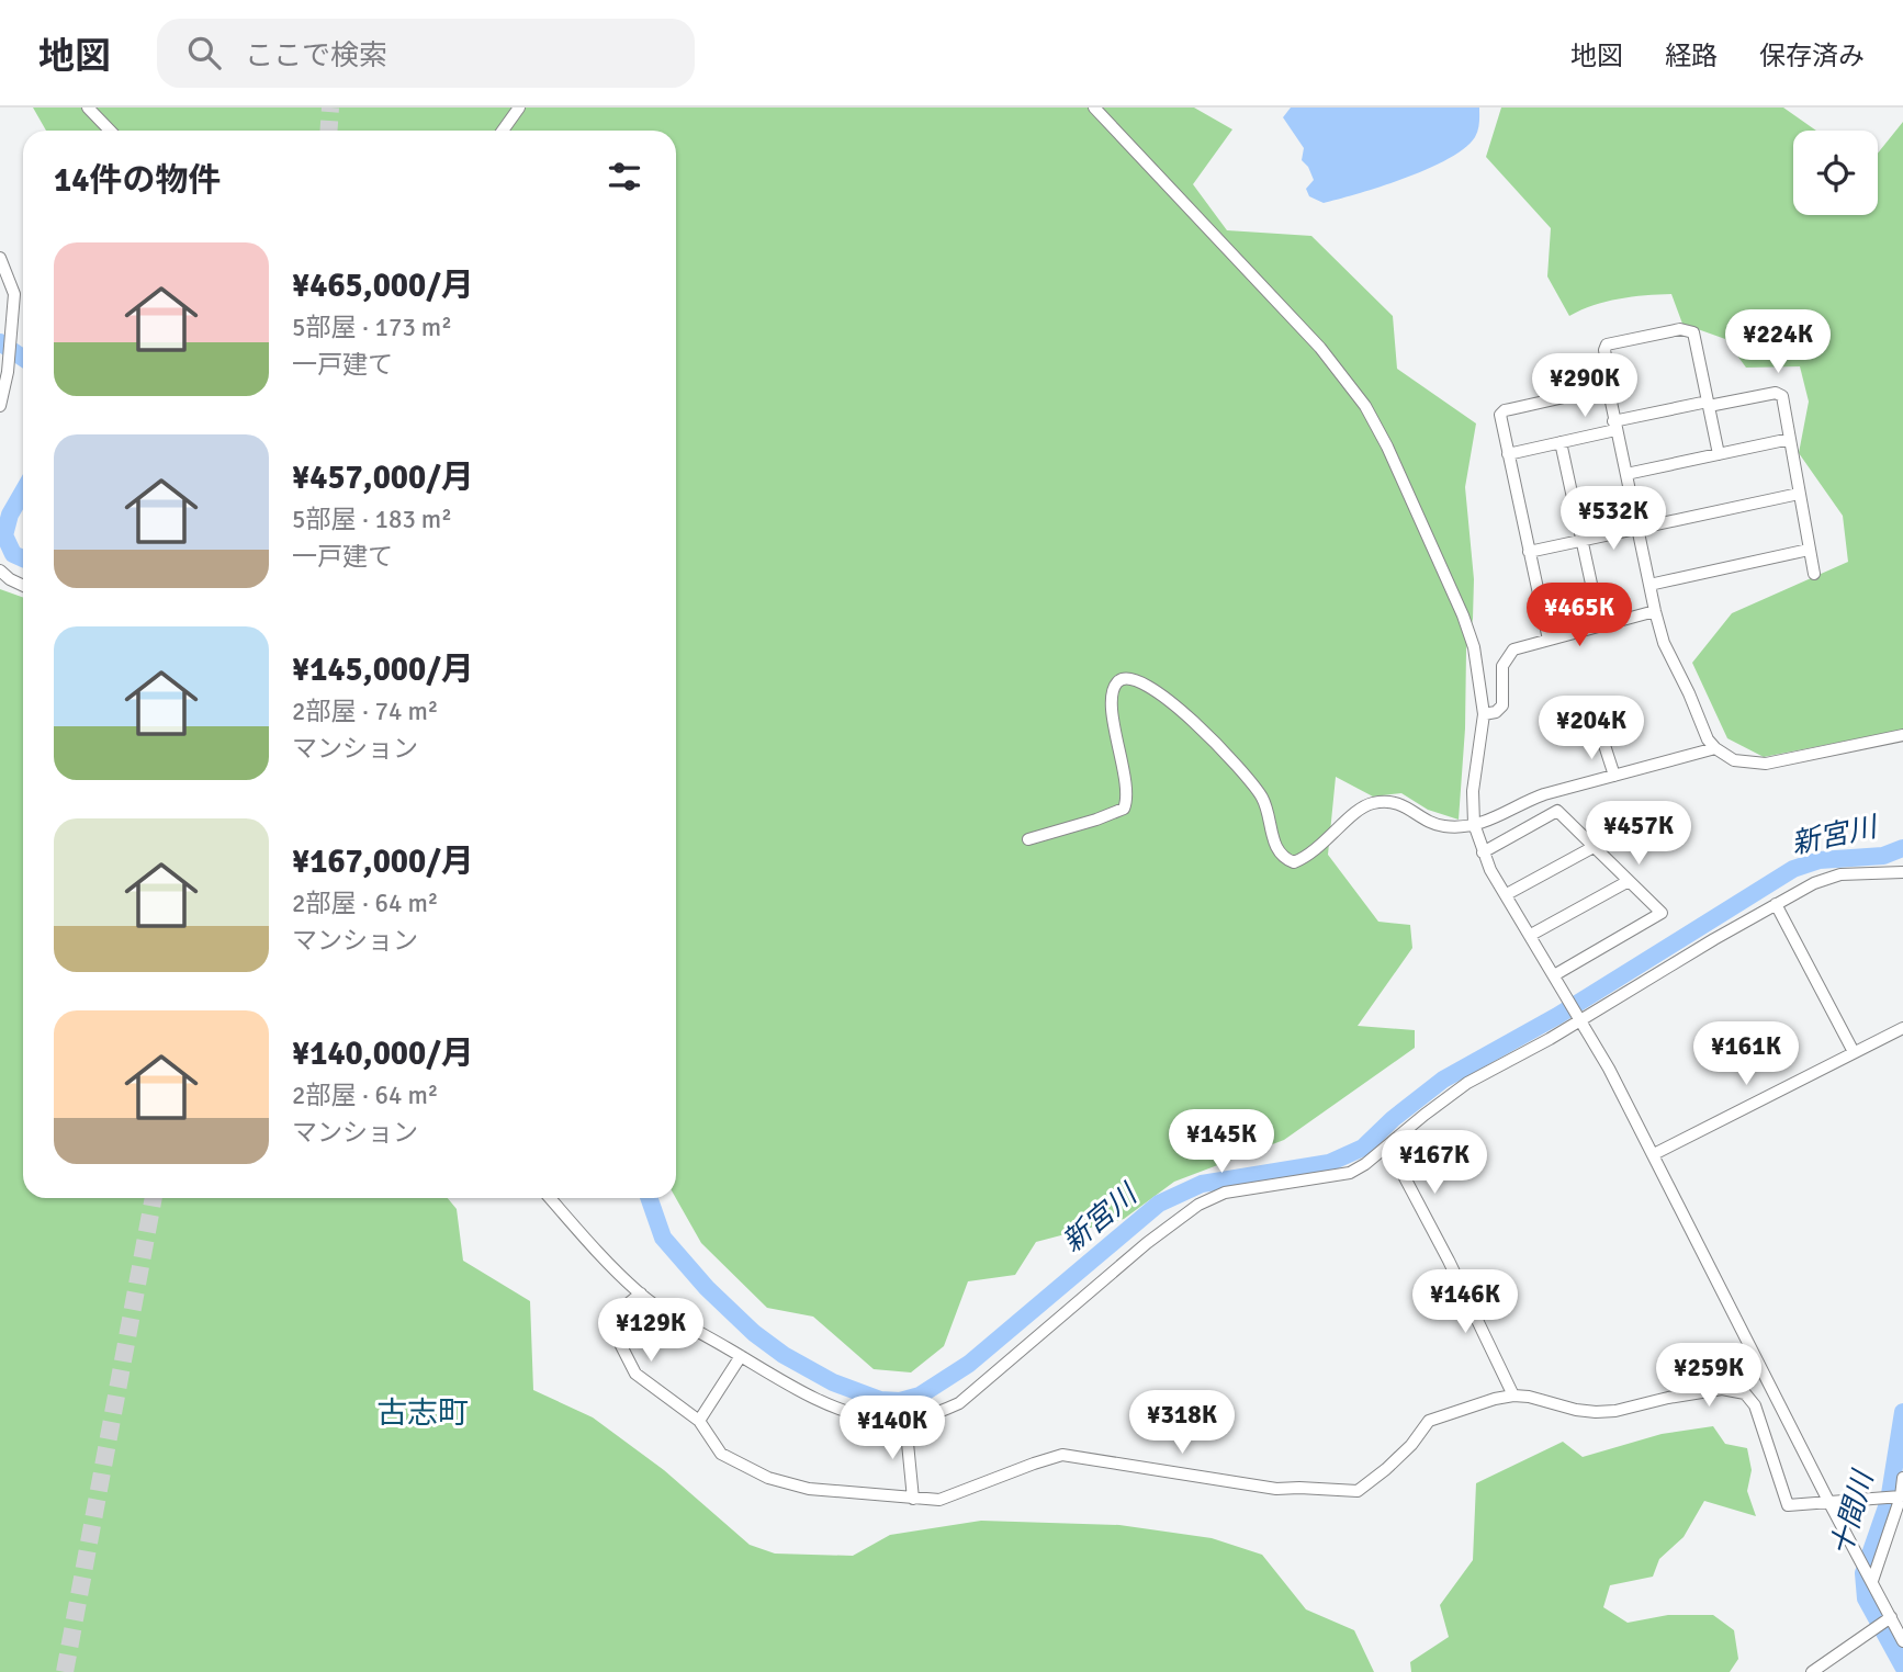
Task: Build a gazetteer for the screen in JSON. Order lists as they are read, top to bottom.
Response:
{
  "districts": ["古志町"],
  "water": ["新宮川", "十間川"],
  "page": {
    "header": "地図",
    "search": "ここで検索",
    "nav": ["地図", "経路", "保存済み"],
    "heading": "14件の物件",
    "list": [
      {
        "name": "¥465,000/月",
        "note": "5部屋 · 173 m² · 一戸建て"
      },
      {
        "name": "¥457,000/月",
        "note": "5部屋 · 183 m² · 一戸建て"
      },
      {
        "name": "¥145,000/月",
        "note": "2部屋 · 74 m² · マンション"
      },
      {
        "name": "¥167,000/月",
        "note": "2部屋 · 64 m² · マンション"
      },
      {
        "name": "¥140,000/月",
        "note": "2部屋 · 64 m² · マンション"
      }
    ],
    "price": [
      "¥224K",
      "¥290K",
      "¥532K",
      "¥465K",
      "¥204K",
      "¥457K",
      "¥161K",
      "¥145K",
      "¥167K",
      "¥146K",
      "¥129K",
      "¥259K",
      "¥318K",
      "¥140K"
    ]
  }
}
